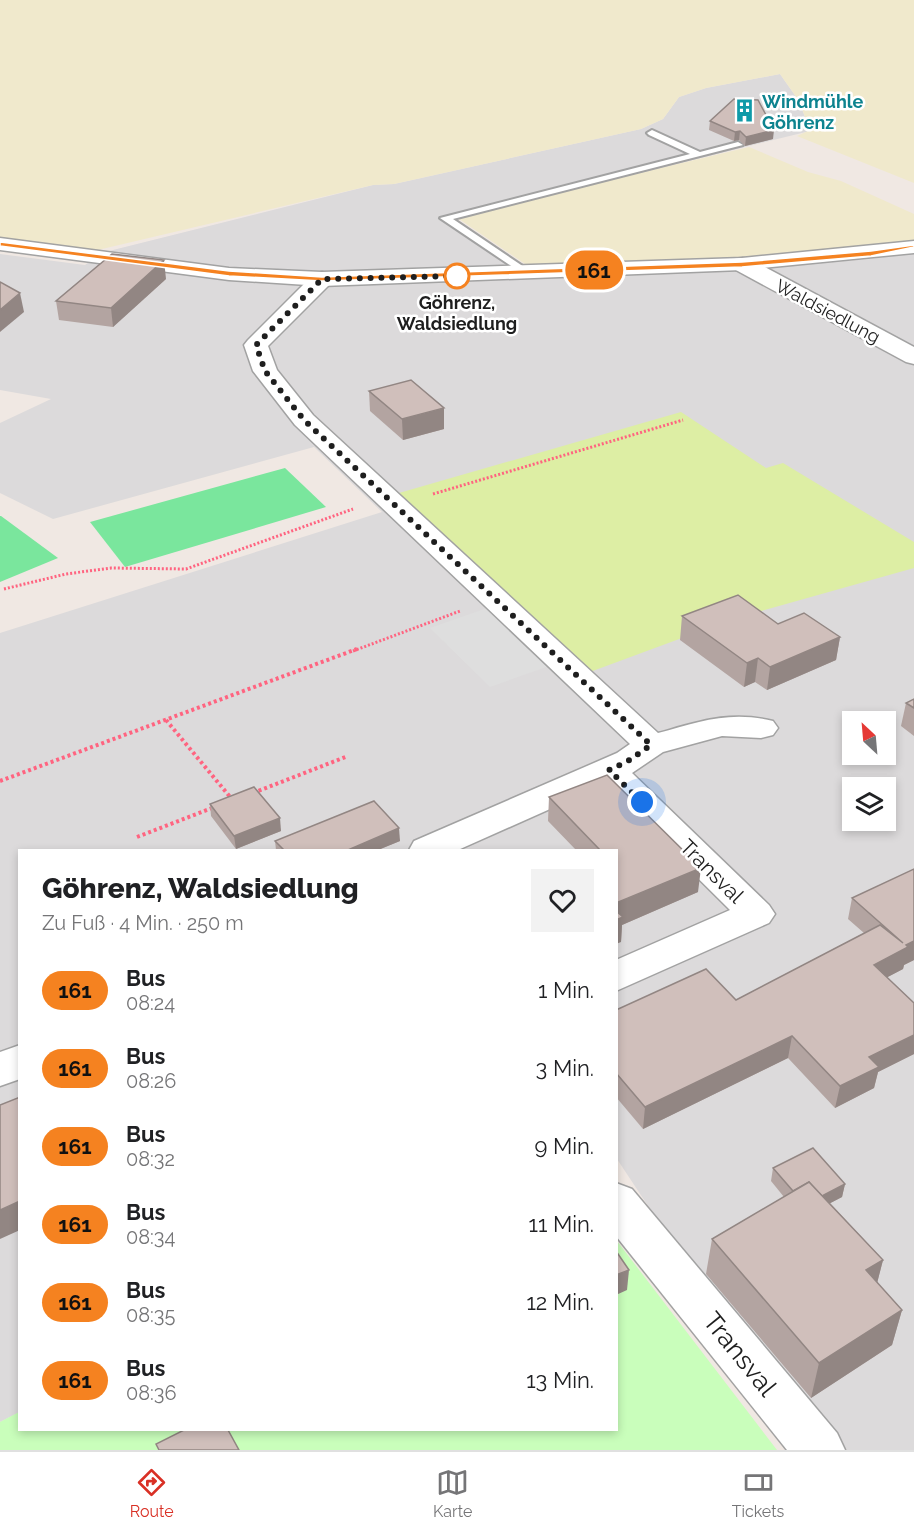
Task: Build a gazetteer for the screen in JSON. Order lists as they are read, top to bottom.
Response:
{
  "streets": {
    "street": ["Waldsiedlung", "Transval"]
  },
  "places": {
    "building": ["Windmühle Göhrenz"],
    "other": ["Göhrenz, Waldsiedlung"]
  },
  "lines": ["bus line 161"],
  "north": "top left",
  "page": {
    "on_map": "161",
    "heading": ["Göhrenz, Waldsiedlung", "Zu Fuß · 4 Min. · 250 m"],
    "list": [
      {
        "mark": "161",
        "name": "Bus",
        "note": "08:24",
        "value": "1 Min."
      },
      {
        "mark": "161",
        "name": "Bus",
        "note": "08:26",
        "value": "3 Min."
      },
      {
        "mark": "161",
        "name": "Bus",
        "note": "08:32",
        "value": "9 Min."
      },
      {
        "mark": "161",
        "name": "Bus",
        "note": "08:34",
        "value": "11 Min."
      },
      {
        "mark": "161",
        "name": "Bus",
        "note": "08:35",
        "value": "12 Min."
      },
      {
        "mark": "161",
        "name": "Bus",
        "note": "08:36",
        "value": "13 Min."
      }
    ],
    "tabs": ["Route", "Karte", "Tickets"]
  }
}
